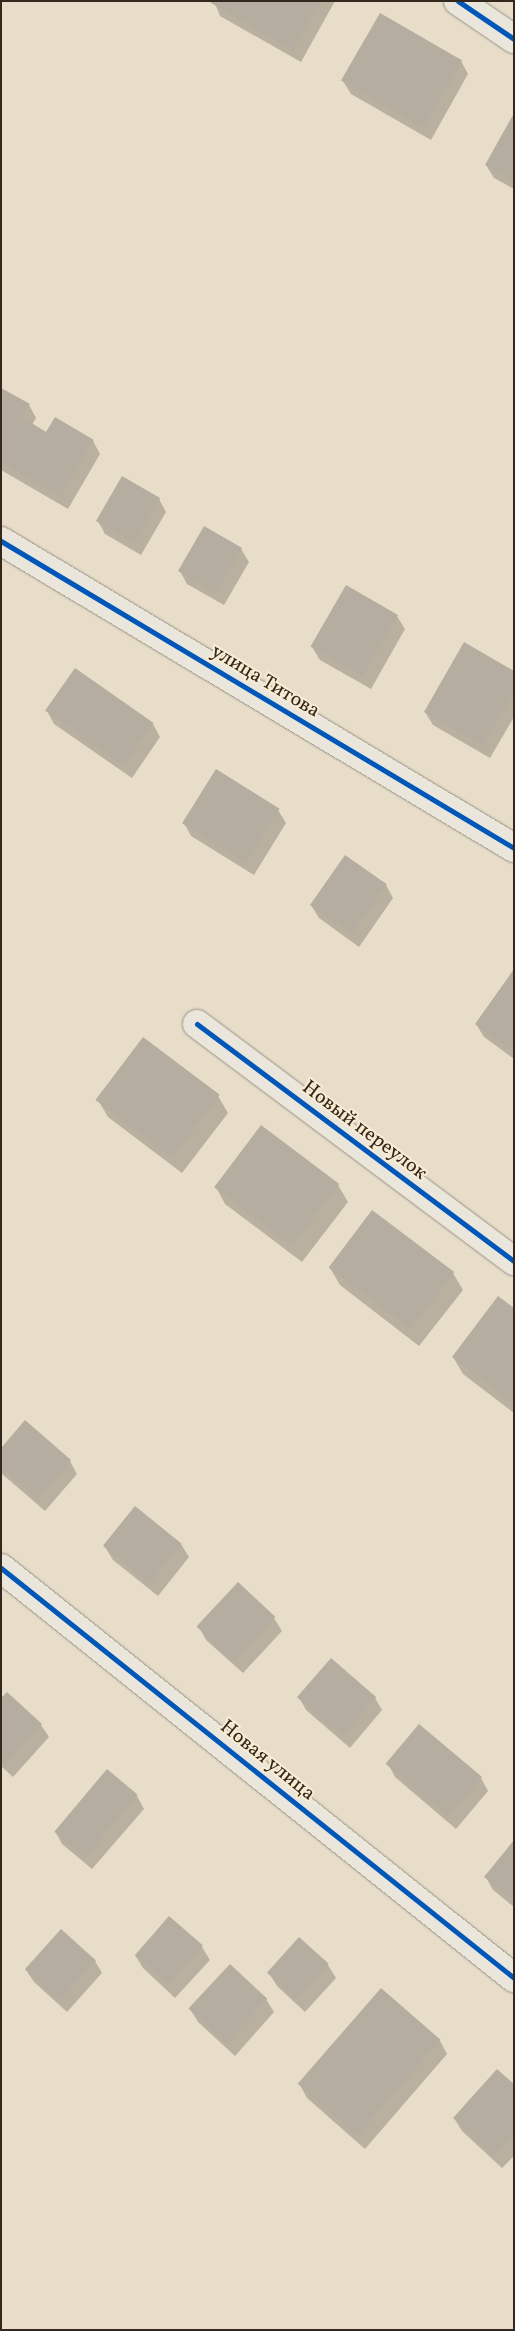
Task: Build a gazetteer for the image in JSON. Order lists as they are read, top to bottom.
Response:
{
  "streets": {
    "street": ["улица Титова", "Новый переулок", "Новая улица"]
  }
}
